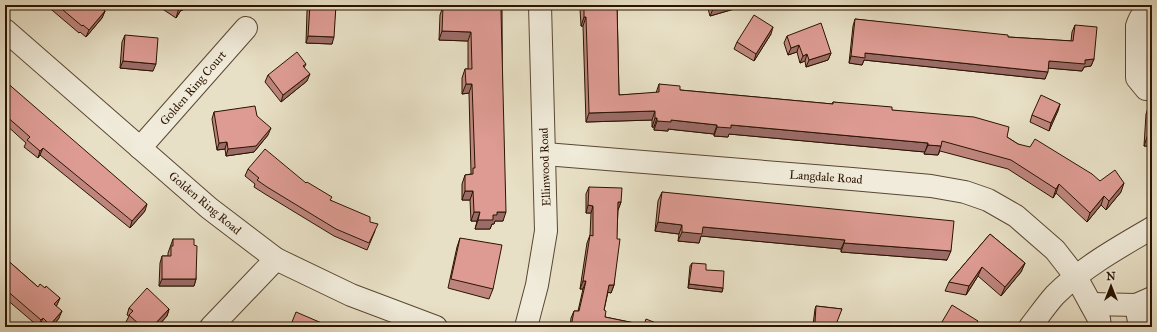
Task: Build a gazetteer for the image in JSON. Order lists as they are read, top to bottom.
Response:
{
  "streets": {
    "street": [
      "Golden Ring Court",
      "Ellinwood Road",
      "Langdale Road",
      "Golden Ring Road"
    ]
  },
  "crossings": [
    ["Golden Ring Court", "Golden Ring Road"],
    ["Ellinwood Road", "Langdale Road"]
  ],
  "north": "top"
}
